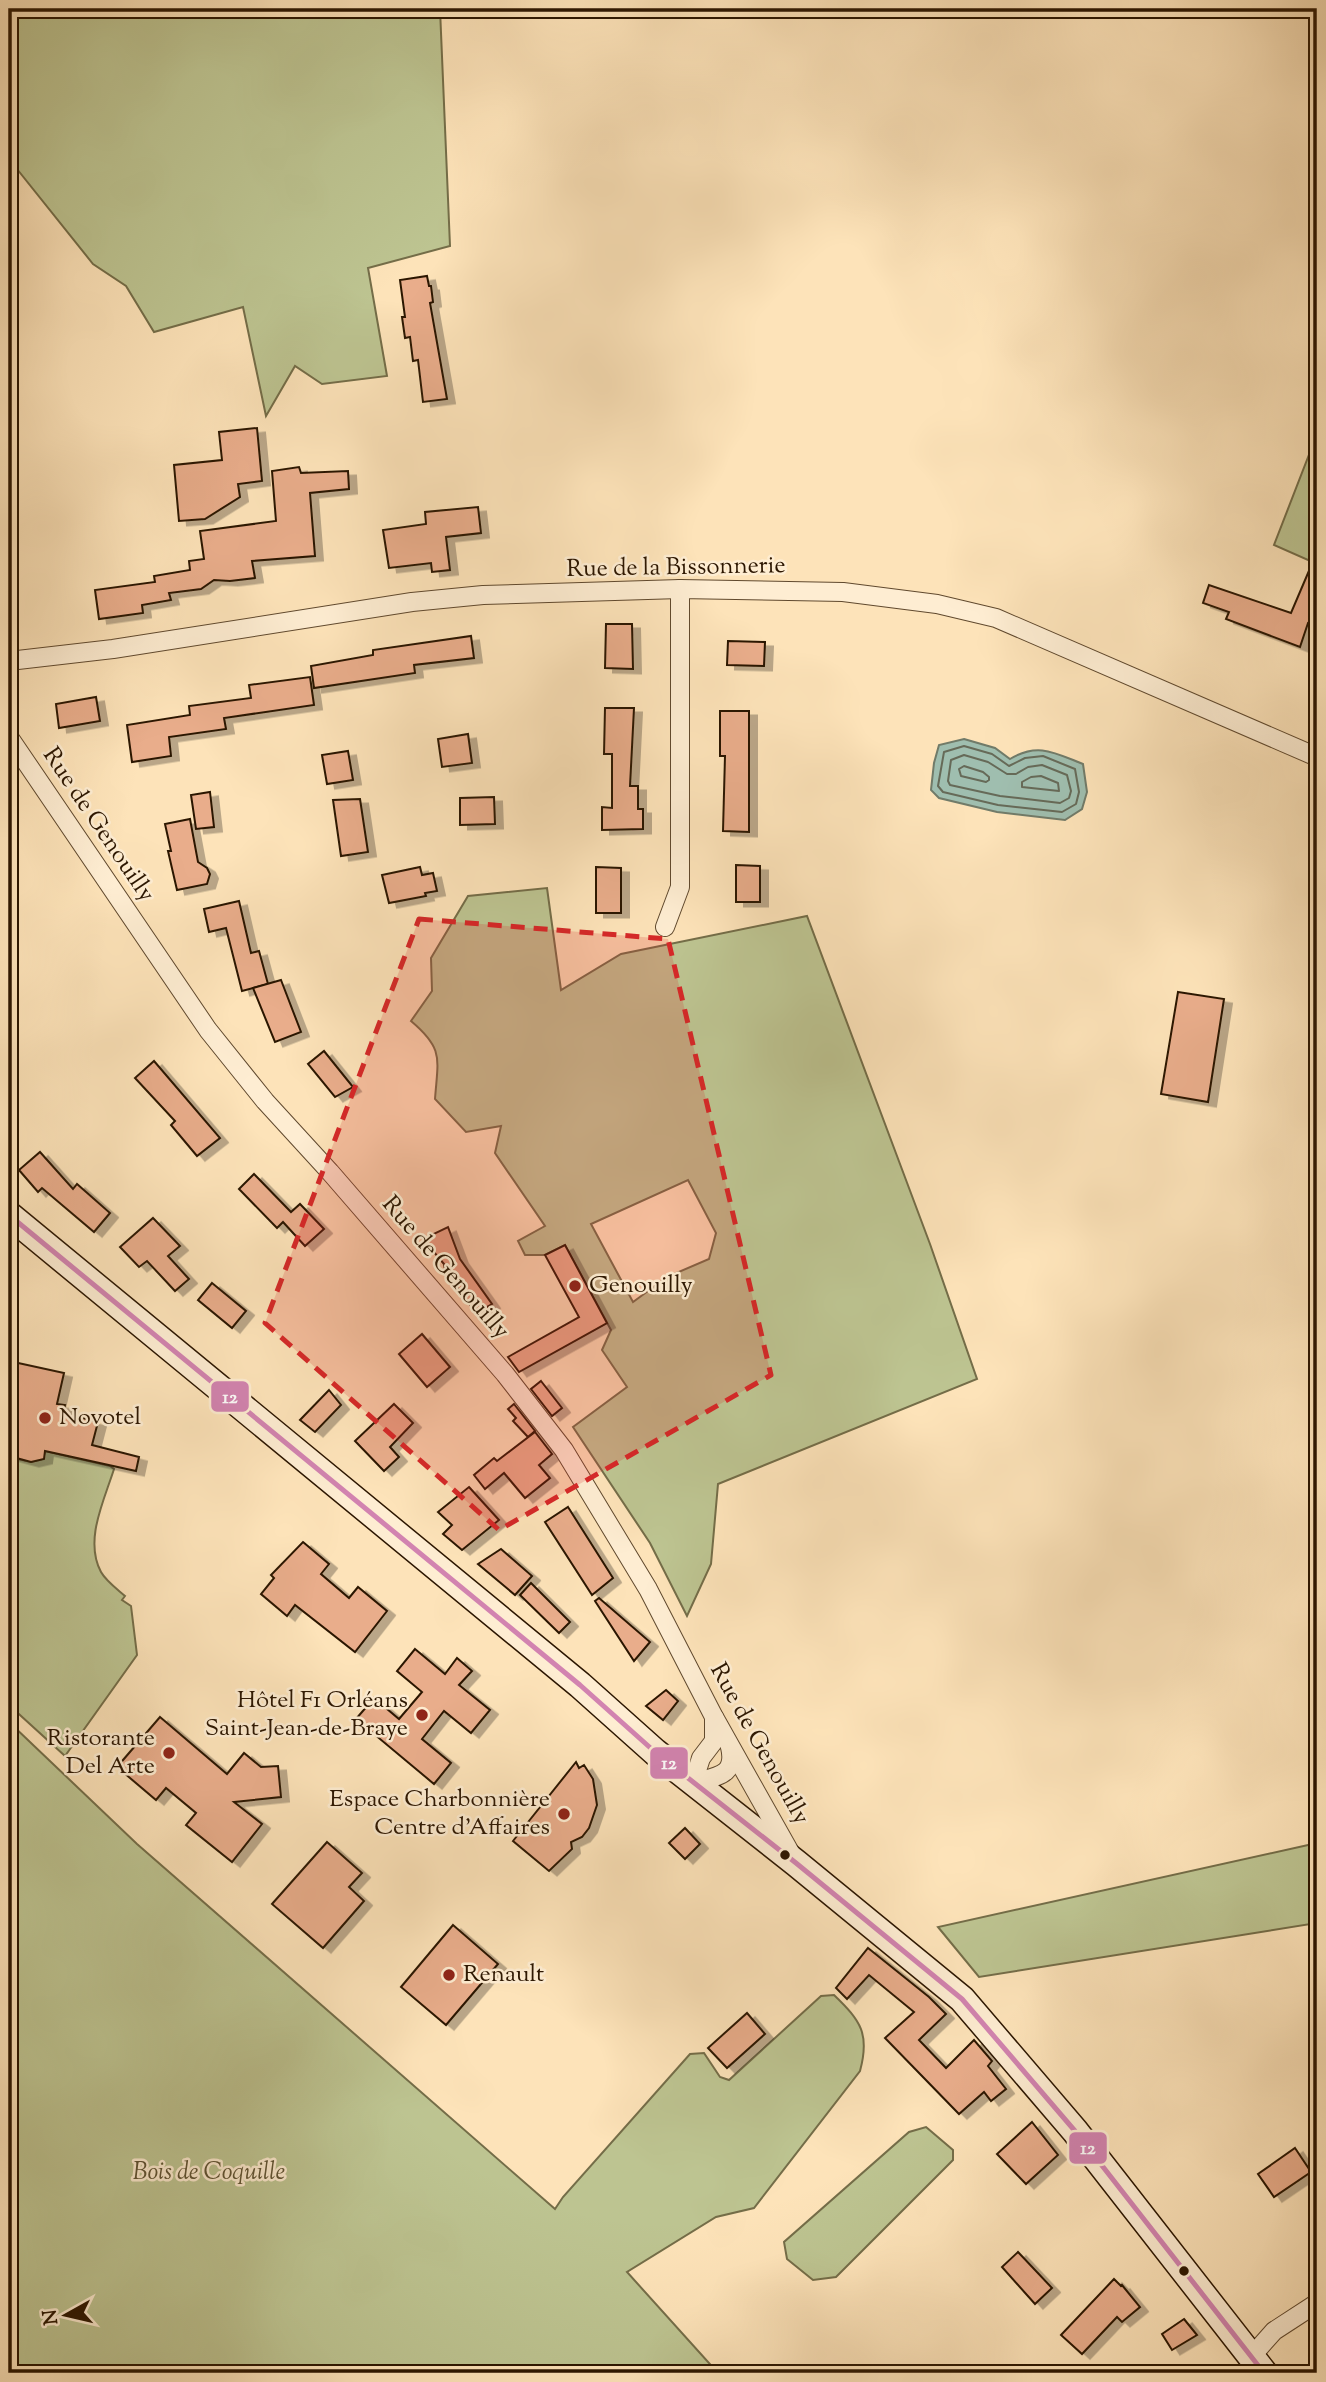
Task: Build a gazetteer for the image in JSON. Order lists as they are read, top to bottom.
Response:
{
  "streets": {
    "street": ["Rue de la Bissonnerie", "Rue de Genouilly"]
  },
  "parks": ["Bois de Coquille"],
  "places": [
    "Genouilly",
    "Novotel",
    "Hôtel F1 Orléans Saint-Jean-de-Braye",
    "Ristorante Del Arte",
    "Espace Charbonnière Centre d'Affaires",
    "Renault"
  ],
  "lines": ["transit line 12"],
  "north": "left"
}
